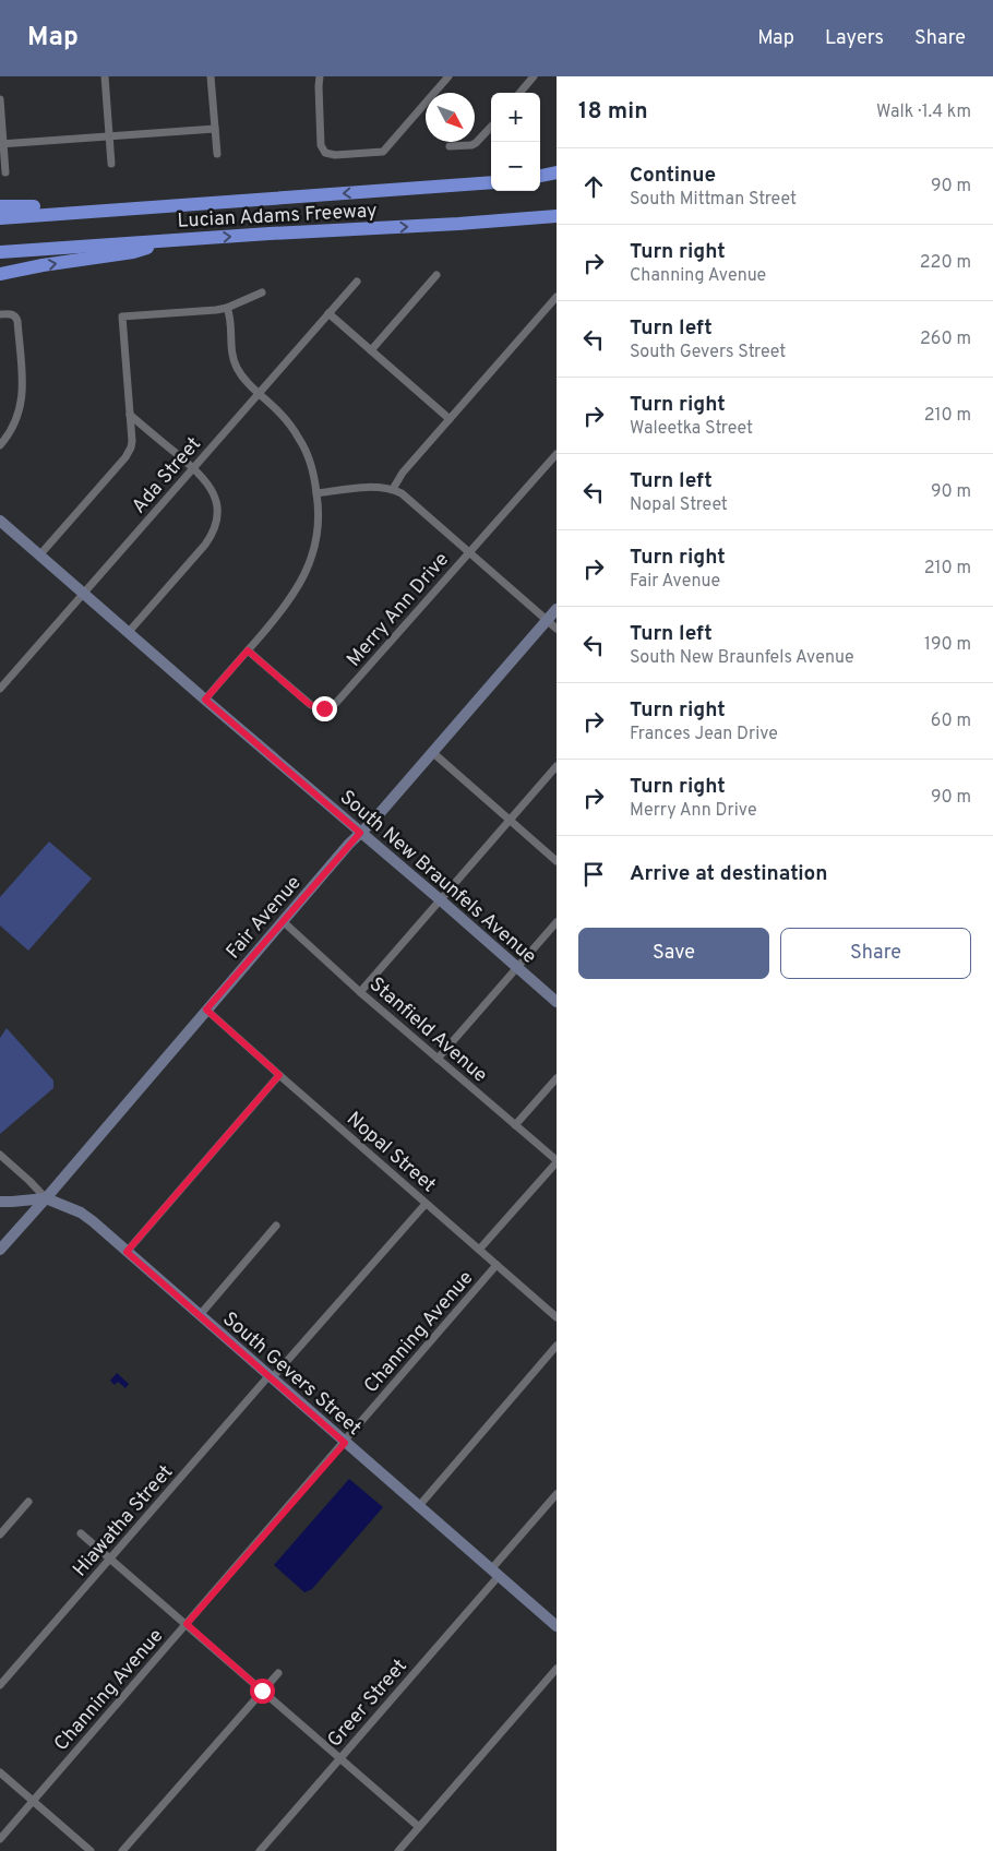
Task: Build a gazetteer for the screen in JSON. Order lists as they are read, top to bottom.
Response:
{
  "streets": {
    "highway": ["Lucian Adams Freeway"],
    "main road": ["South New Braunfels Avenue", "Fair Avenue", "South Gevers Street"],
    "street": [
      "Ada Street",
      "Merry Ann Drive",
      "Stanfield Avenue",
      "Nopal Street",
      "Channing Avenue",
      "Hiawatha Street",
      "Greer Street"
    ]
  },
  "crossings": [
    ["Ada Street", "South New Braunfels Avenue"],
    ["South New Braunfels Avenue", "Fair Avenue"],
    ["Fair Avenue", "Stanfield Avenue"],
    ["Fair Avenue", "Nopal Street"],
    ["Fair Avenue", "South Gevers Street"],
    ["Stanfield Avenue", "Channing Avenue"],
    ["Nopal Street", "Channing Avenue"],
    ["Nopal Street", "Hiawatha Street"],
    ["Channing Avenue", "South Gevers Street"],
    ["South Gevers Street", "Hiawatha Street"],
    ["South Gevers Street", "Greer Street"]
  ],
  "north": "bottom right",
  "page": {
    "header": "Map",
    "nav": ["Map", "Layers", "Share"],
    "heading": ["18 min", "Walk · 1.4 km"],
    "map_buttons": ["+", "−"],
    "list": [
      ["Continue", "South Mittman Street", "90 m"],
      ["Turn right", "Channing Avenue", "220 m"],
      ["Turn left", "South Gevers Street", "260 m"],
      ["Turn right", "Waleetka Street", "210 m"],
      ["Turn left", "Nopal Street", "90 m"],
      ["Turn right", "Fair Avenue", "210 m"],
      ["Turn left", "South New Braunfels Avenue", "190 m"],
      ["Turn right", "Frances Jean Drive", "60 m"],
      ["Turn right", "Merry Ann Drive", "90 m"],
      "Arrive at destination"
    ],
    "buttons": ["Save", "Share"]
  }
}
